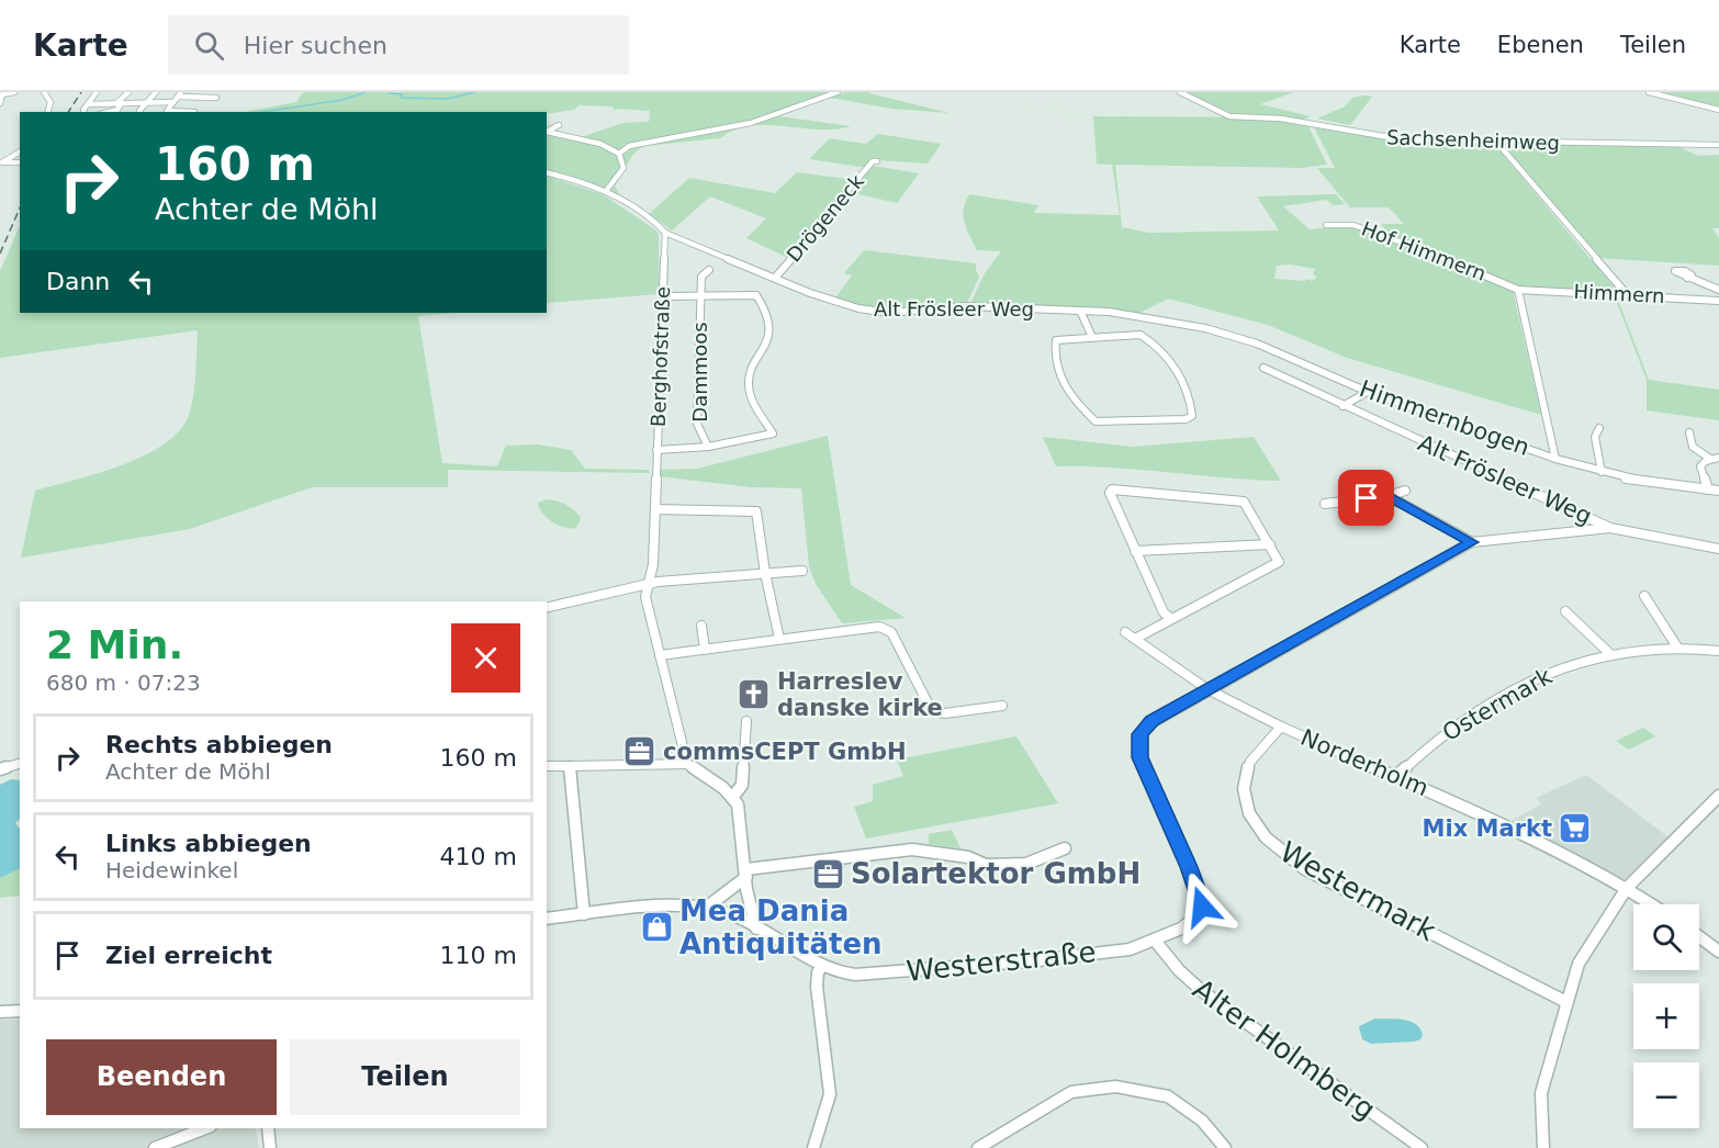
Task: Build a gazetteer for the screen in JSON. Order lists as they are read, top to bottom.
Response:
{
  "streets": {
    "street": [
      "Sachsenheimweg",
      "Drögeneck",
      "Hof Himmern",
      "Himmern",
      "Alt Frösleer Weg",
      "Berghofstraße",
      "Dammoos",
      "Himmernbogen",
      "Ostermark",
      "Norderholm",
      "Westermark",
      "Westerstraße",
      "Alter Holmberg"
    ]
  },
  "crossings": [
    ["Drögeneck", "Alt Frösleer Weg"],
    ["Hof Himmern", "Himmern"],
    ["Alt Frösleer Weg", "Berghofstraße"],
    ["Alt Frösleer Weg", "Himmernbogen"],
    ["Berghofstraße", "Dammoos"],
    ["Ostermark", "Norderholm"],
    ["Norderholm", "Westermark"],
    ["Norderholm", "Westerstraße"],
    ["Westerstraße", "Alter Holmberg"]
  ],
  "places": {
    "church": ["Harreslev danske kirke"],
    "office": ["commsCEPT GmbH", "Solartektor GmbH"],
    "supermarket": ["Mix Markt"],
    "shop": ["Mea Dania Antiquitäten"]
  },
  "page": {
    "header": "Karte",
    "search": "Hier suchen",
    "nav": ["Karte", "Ebenen", "Teilen"],
    "turn": ["160 m", "Achter de Möhl"],
    "then": "Dann",
    "heading": ["2 Min.", "680 m · 07:23"],
    "list": [
      {
        "name": "Rechts abbiegen",
        "note": "Achter de Möhl",
        "value": "160 m"
      },
      {
        "name": "Links abbiegen",
        "note": "Heidewinkel",
        "value": "410 m"
      },
      {
        "name": "Ziel erreicht",
        "value": "110 m"
      }
    ],
    "map_buttons": ["+", "−"],
    "buttons": ["Beenden", "Teilen"]
  }
}
